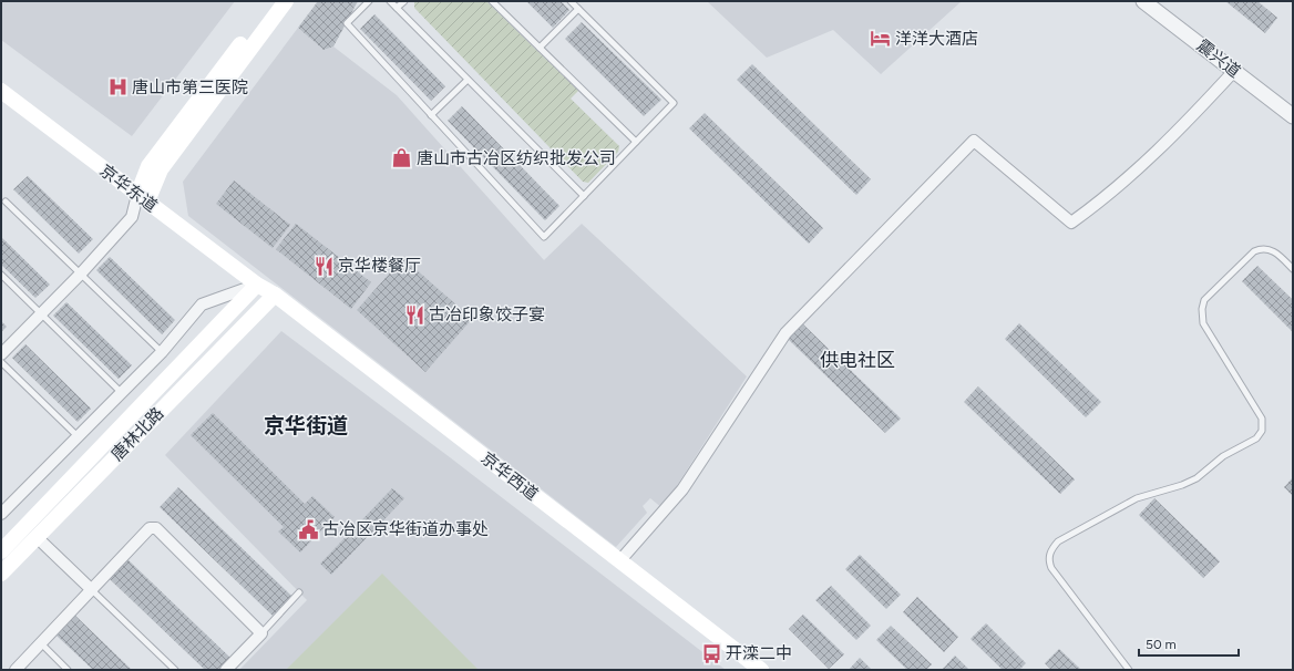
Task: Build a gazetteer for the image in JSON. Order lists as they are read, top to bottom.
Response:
{
  "streets": {
    "main road": ["京华东道", "唐林北路", "京华西道"],
    "street": ["震兴道"]
  },
  "crossings": [
    ["京华东道", "唐林北路"],
    ["京华东道", "京华西道"],
    ["唐林北路", "京华西道"]
  ],
  "districts": ["供电社区", "京华街道"],
  "places": {
    "hotel": ["洋洋大酒店"],
    "hospital": ["唐山市第三医院"],
    "shop": ["唐山市古冶区纺织批发公司"],
    "restaurant": ["京华楼餐厅", "古冶印象饺子宴"],
    "public building": ["古冶区京华街道办事处"],
    "bus stop": ["开滦二中"]
  },
  "scale_bar": "50 m"
}
